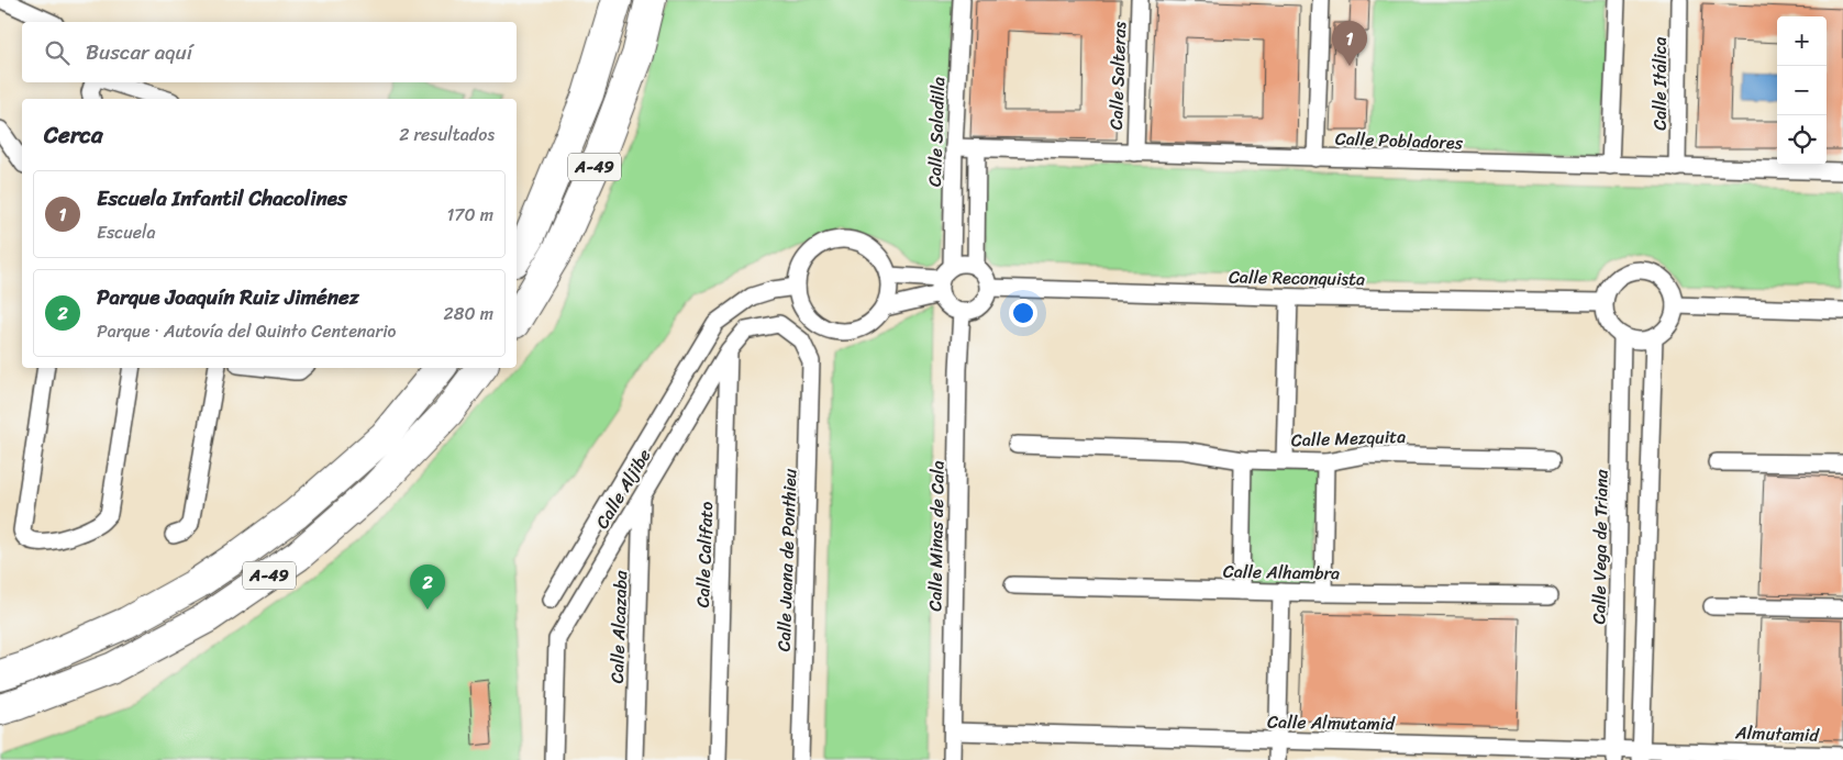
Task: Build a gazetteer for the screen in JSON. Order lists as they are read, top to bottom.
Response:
{
  "streets": {
    "highway": ["A-49"],
    "street": [
      "Calle Salteras",
      "Calle Itálica",
      "Calle Saladilla",
      "Calle Pobladores",
      "Calle Reconquista",
      "Calle Mezquita",
      "Calle Aljibe",
      "Calle Minas de Cala",
      "Calle Vega de Triana",
      "Calle Califato",
      "Calle Juana de Ponthieu",
      "Calle Alhambra",
      "Calle Alcazaba",
      "Calle Almutamid",
      "Almutamid"
    ]
  },
  "crossings": [
    ["Calle Salteras", "Calle Pobladores"],
    ["Calle Itálica", "Calle Pobladores"],
    ["Calle Saladilla", "Calle Pobladores"],
    ["Calle Saladilla", "Calle Reconquista"],
    ["Calle Saladilla", "Calle Minas de Cala"],
    ["Calle Reconquista", "Calle Minas de Cala"],
    ["Calle Reconquista", "Calle Vega de Triana"],
    ["Calle Aljibe", "Calle Califato"],
    ["Calle Aljibe", "Calle Juana de Ponthieu"],
    ["Calle Aljibe", "Calle Alcazaba"],
    ["Calle Minas de Cala", "Calle Almutamid"],
    ["Calle Vega de Triana", "Calle Almutamid"],
    ["Calle Almutamid", "Almutamid"]
  ],
  "page": {
    "map_buttons": ["+", "−"],
    "pins": ["1", "2"],
    "search": "Buscar aquí",
    "heading": ["Cerca", "2 resultados"],
    "list": [
      {
        "mark": "1",
        "name": "Escuela Infantil Chacolines",
        "note": "Escuela",
        "value": "170 m"
      },
      {
        "mark": "2",
        "name": "Parque Joaquín Ruiz Jiménez",
        "note": "Parque · Autovía del Quinto Centenario",
        "value": "280 m"
      }
    ]
  }
}
